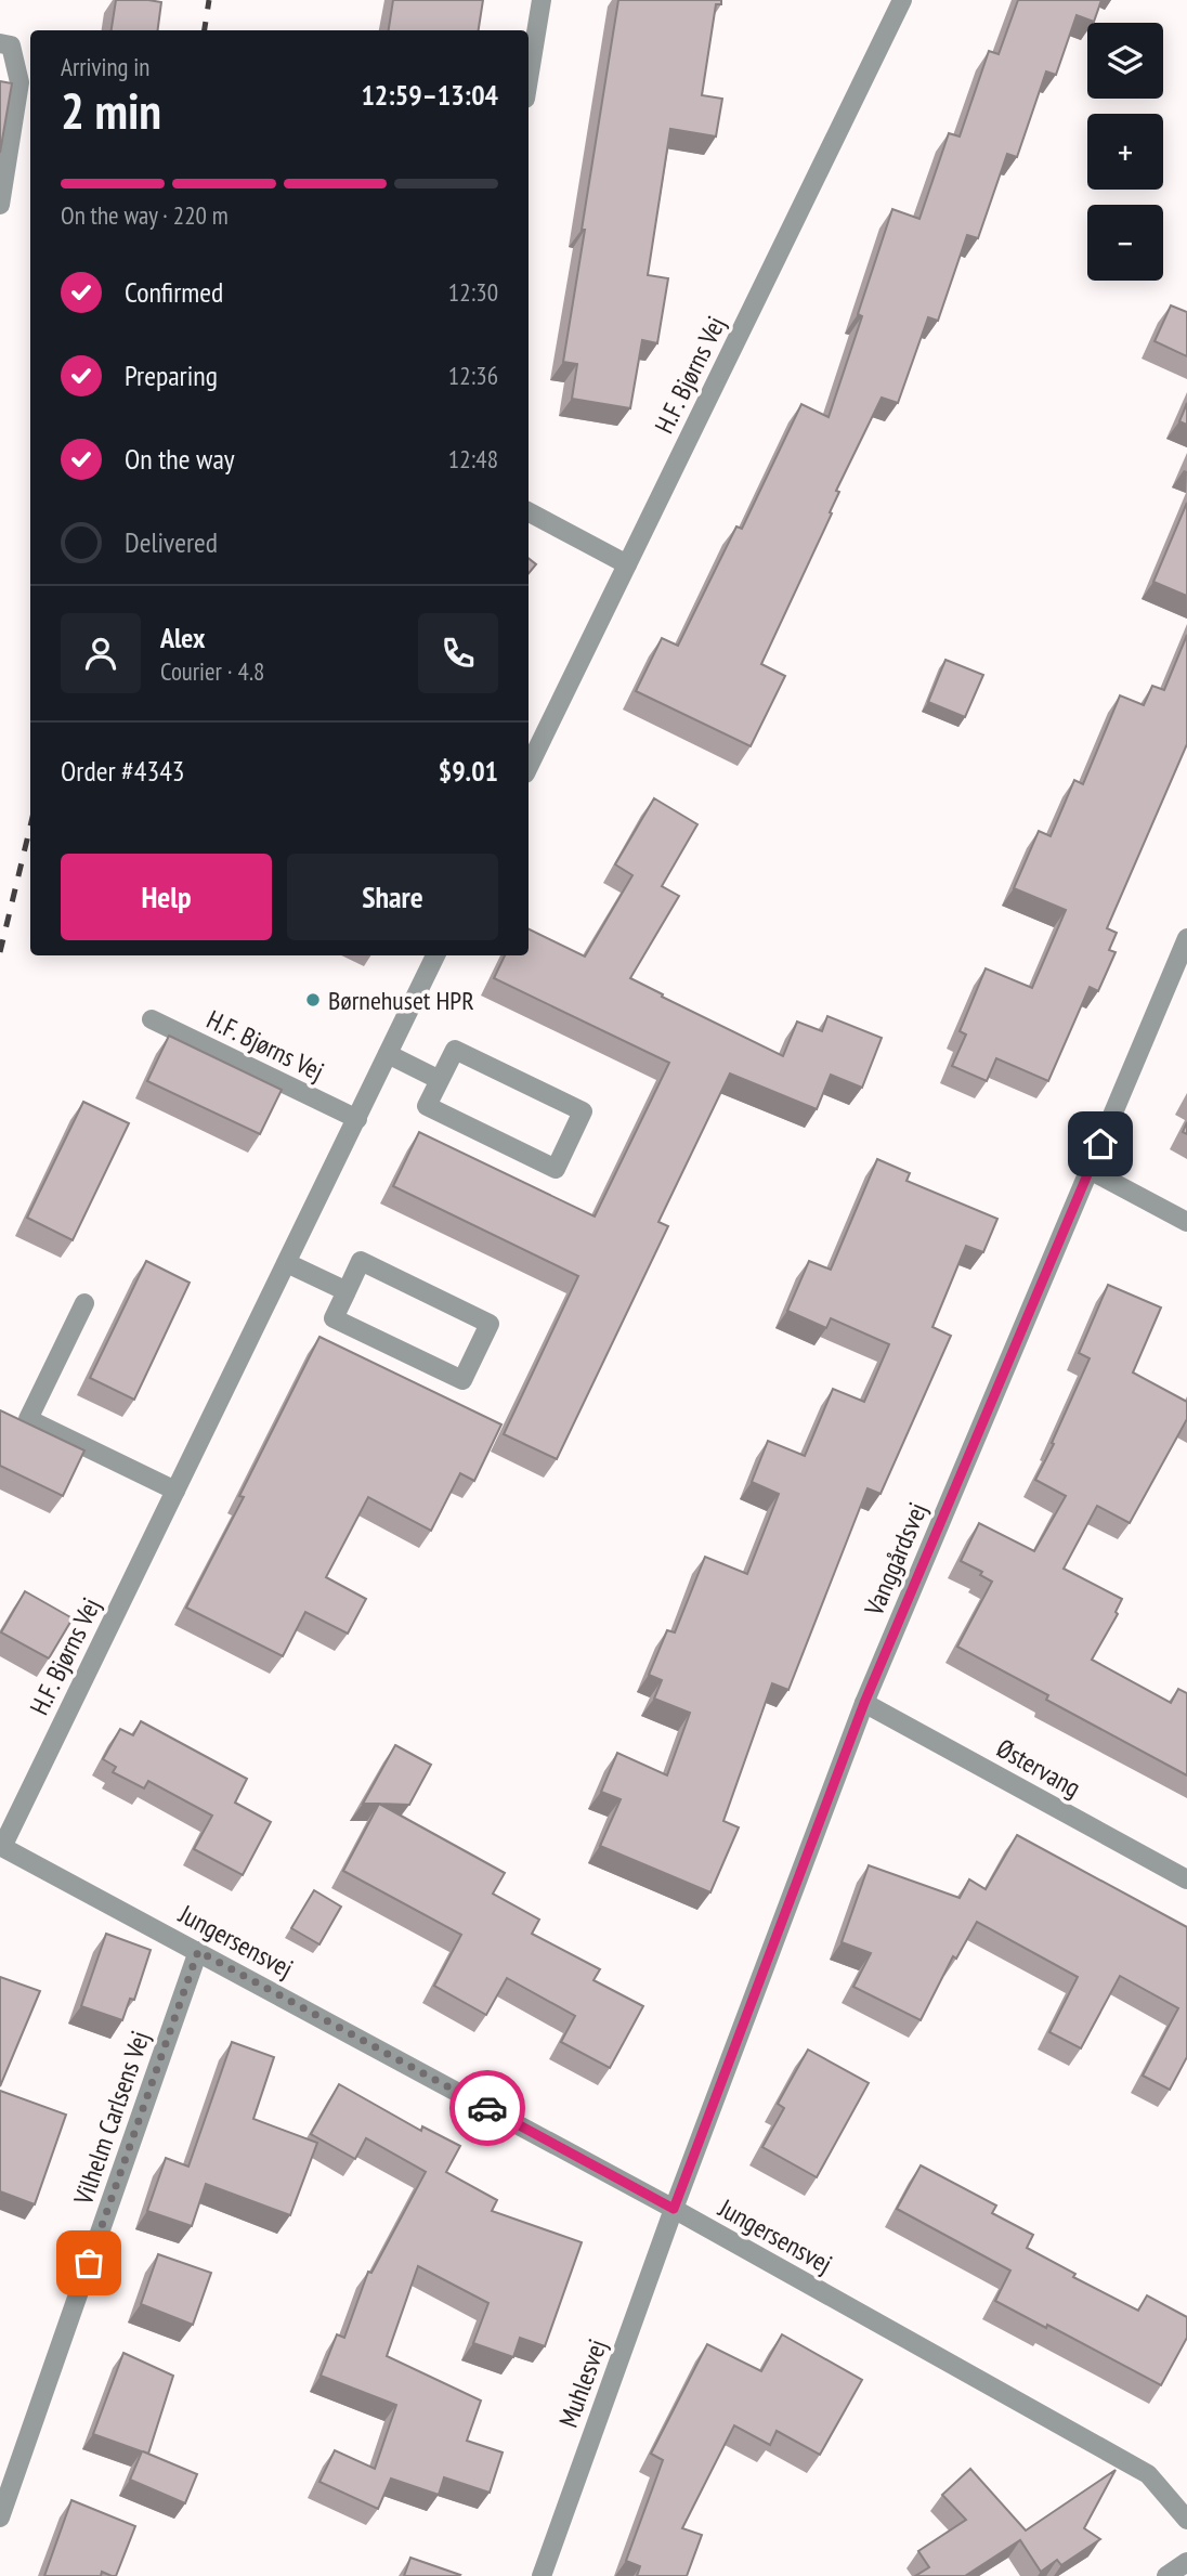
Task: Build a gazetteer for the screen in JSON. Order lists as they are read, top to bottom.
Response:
{
  "streets": {
    "street": [
      "H.F. Bjørns Vej",
      "Vanggårdsvej",
      "Østervang",
      "Jungersensvej",
      "Vilhelm Carlsens Vej",
      "Muhlesvej"
    ]
  },
  "crossings": [
    ["H.F. Bjørns Vej", "Jungersensvej"],
    ["Vanggårdsvej", "Østervang"],
    ["Vanggårdsvej", "Jungersensvej"],
    ["Vanggårdsvej", "Muhlesvej"],
    ["Jungersensvej", "Vilhelm Carlsens Vej"],
    ["Jungersensvej", "Muhlesvej"]
  ],
  "places": ["Børnehuset HPR"],
  "page": {
    "map_buttons": ["+", "−"],
    "heading": ["2 min", "Arriving in", "12:59–13:04"],
    "panel": [
      "Alex",
      "Courier · 4.8",
      "Order #4343",
      "$9.01"
    ],
    "bar": "On the way · 220 m",
    "list": [
      ["Confirmed", "12:30"],
      ["Preparing", "12:36"],
      ["On the way", "12:48"],
      "Delivered"
    ],
    "buttons": ["Help", "Share"]
  }
}
